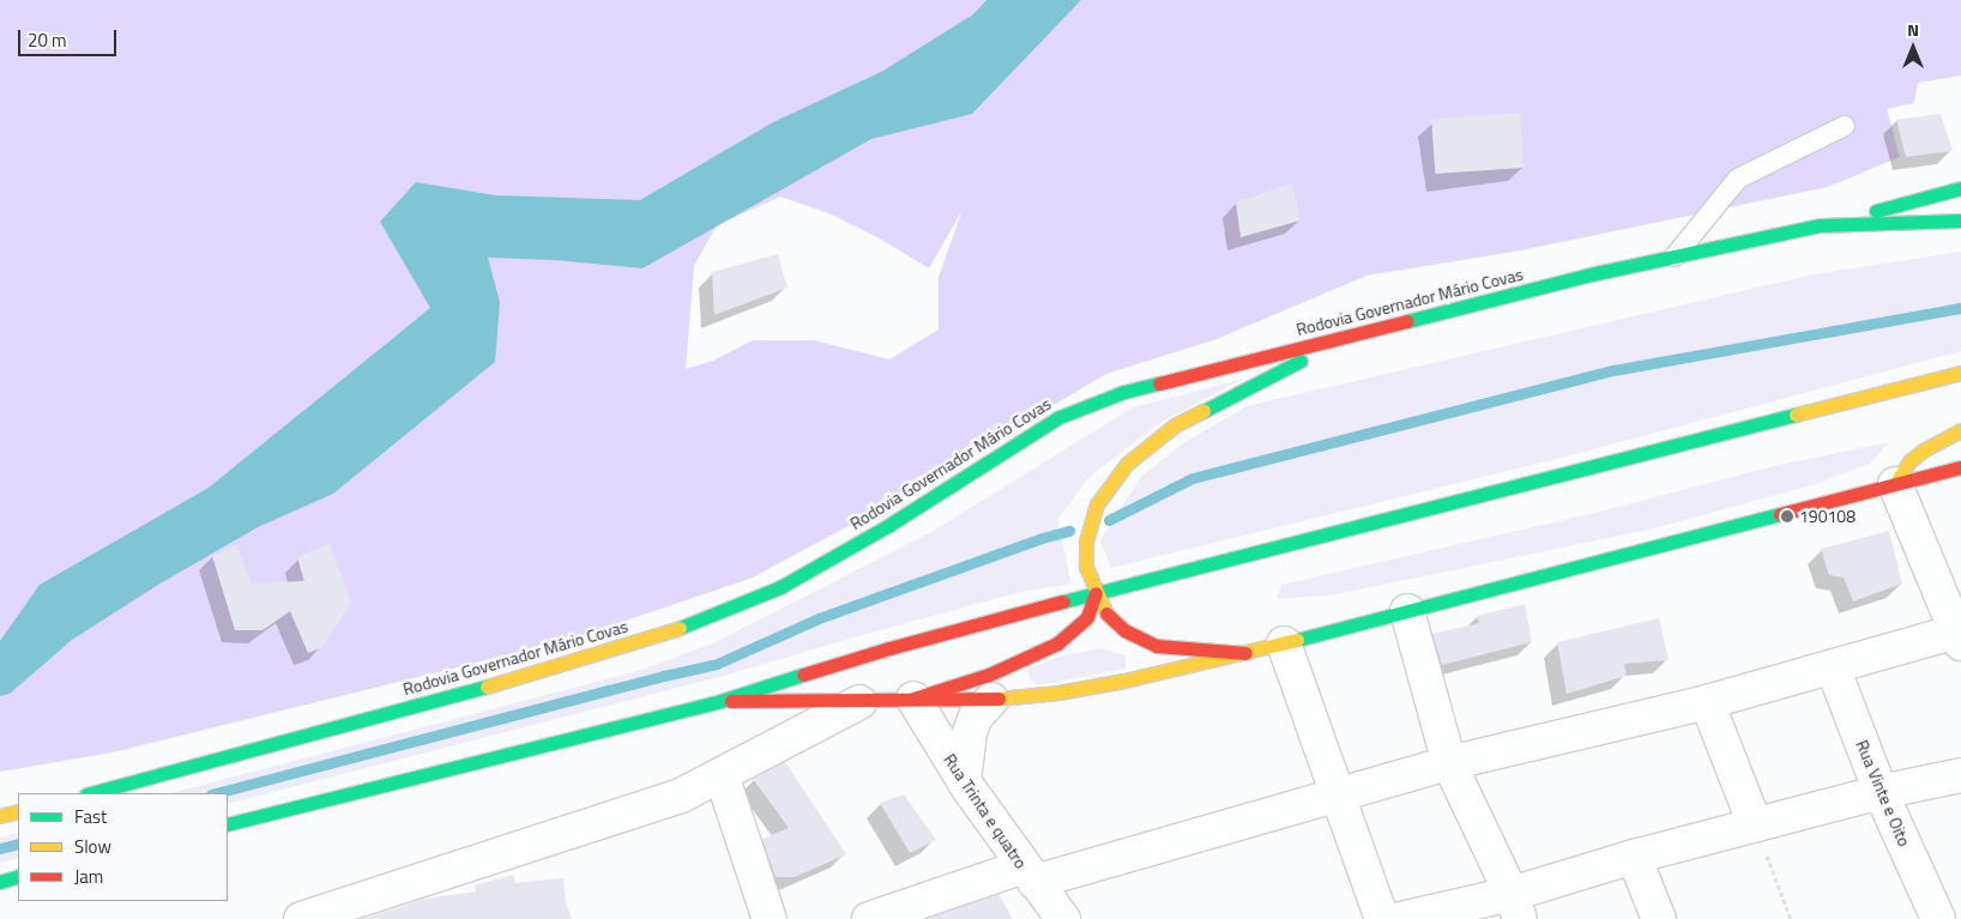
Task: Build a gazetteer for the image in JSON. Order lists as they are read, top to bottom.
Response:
{
  "streets": {
    "main road": ["Rodovia Governador Mário Covas"],
    "street": ["Rua Vinte e Oito", "Rua Trinta e quatro"]
  },
  "places": ["190108"],
  "legend": ["Fast", "Slow", "Jam"],
  "scale_bar": "20 m",
  "north": "top"
}
